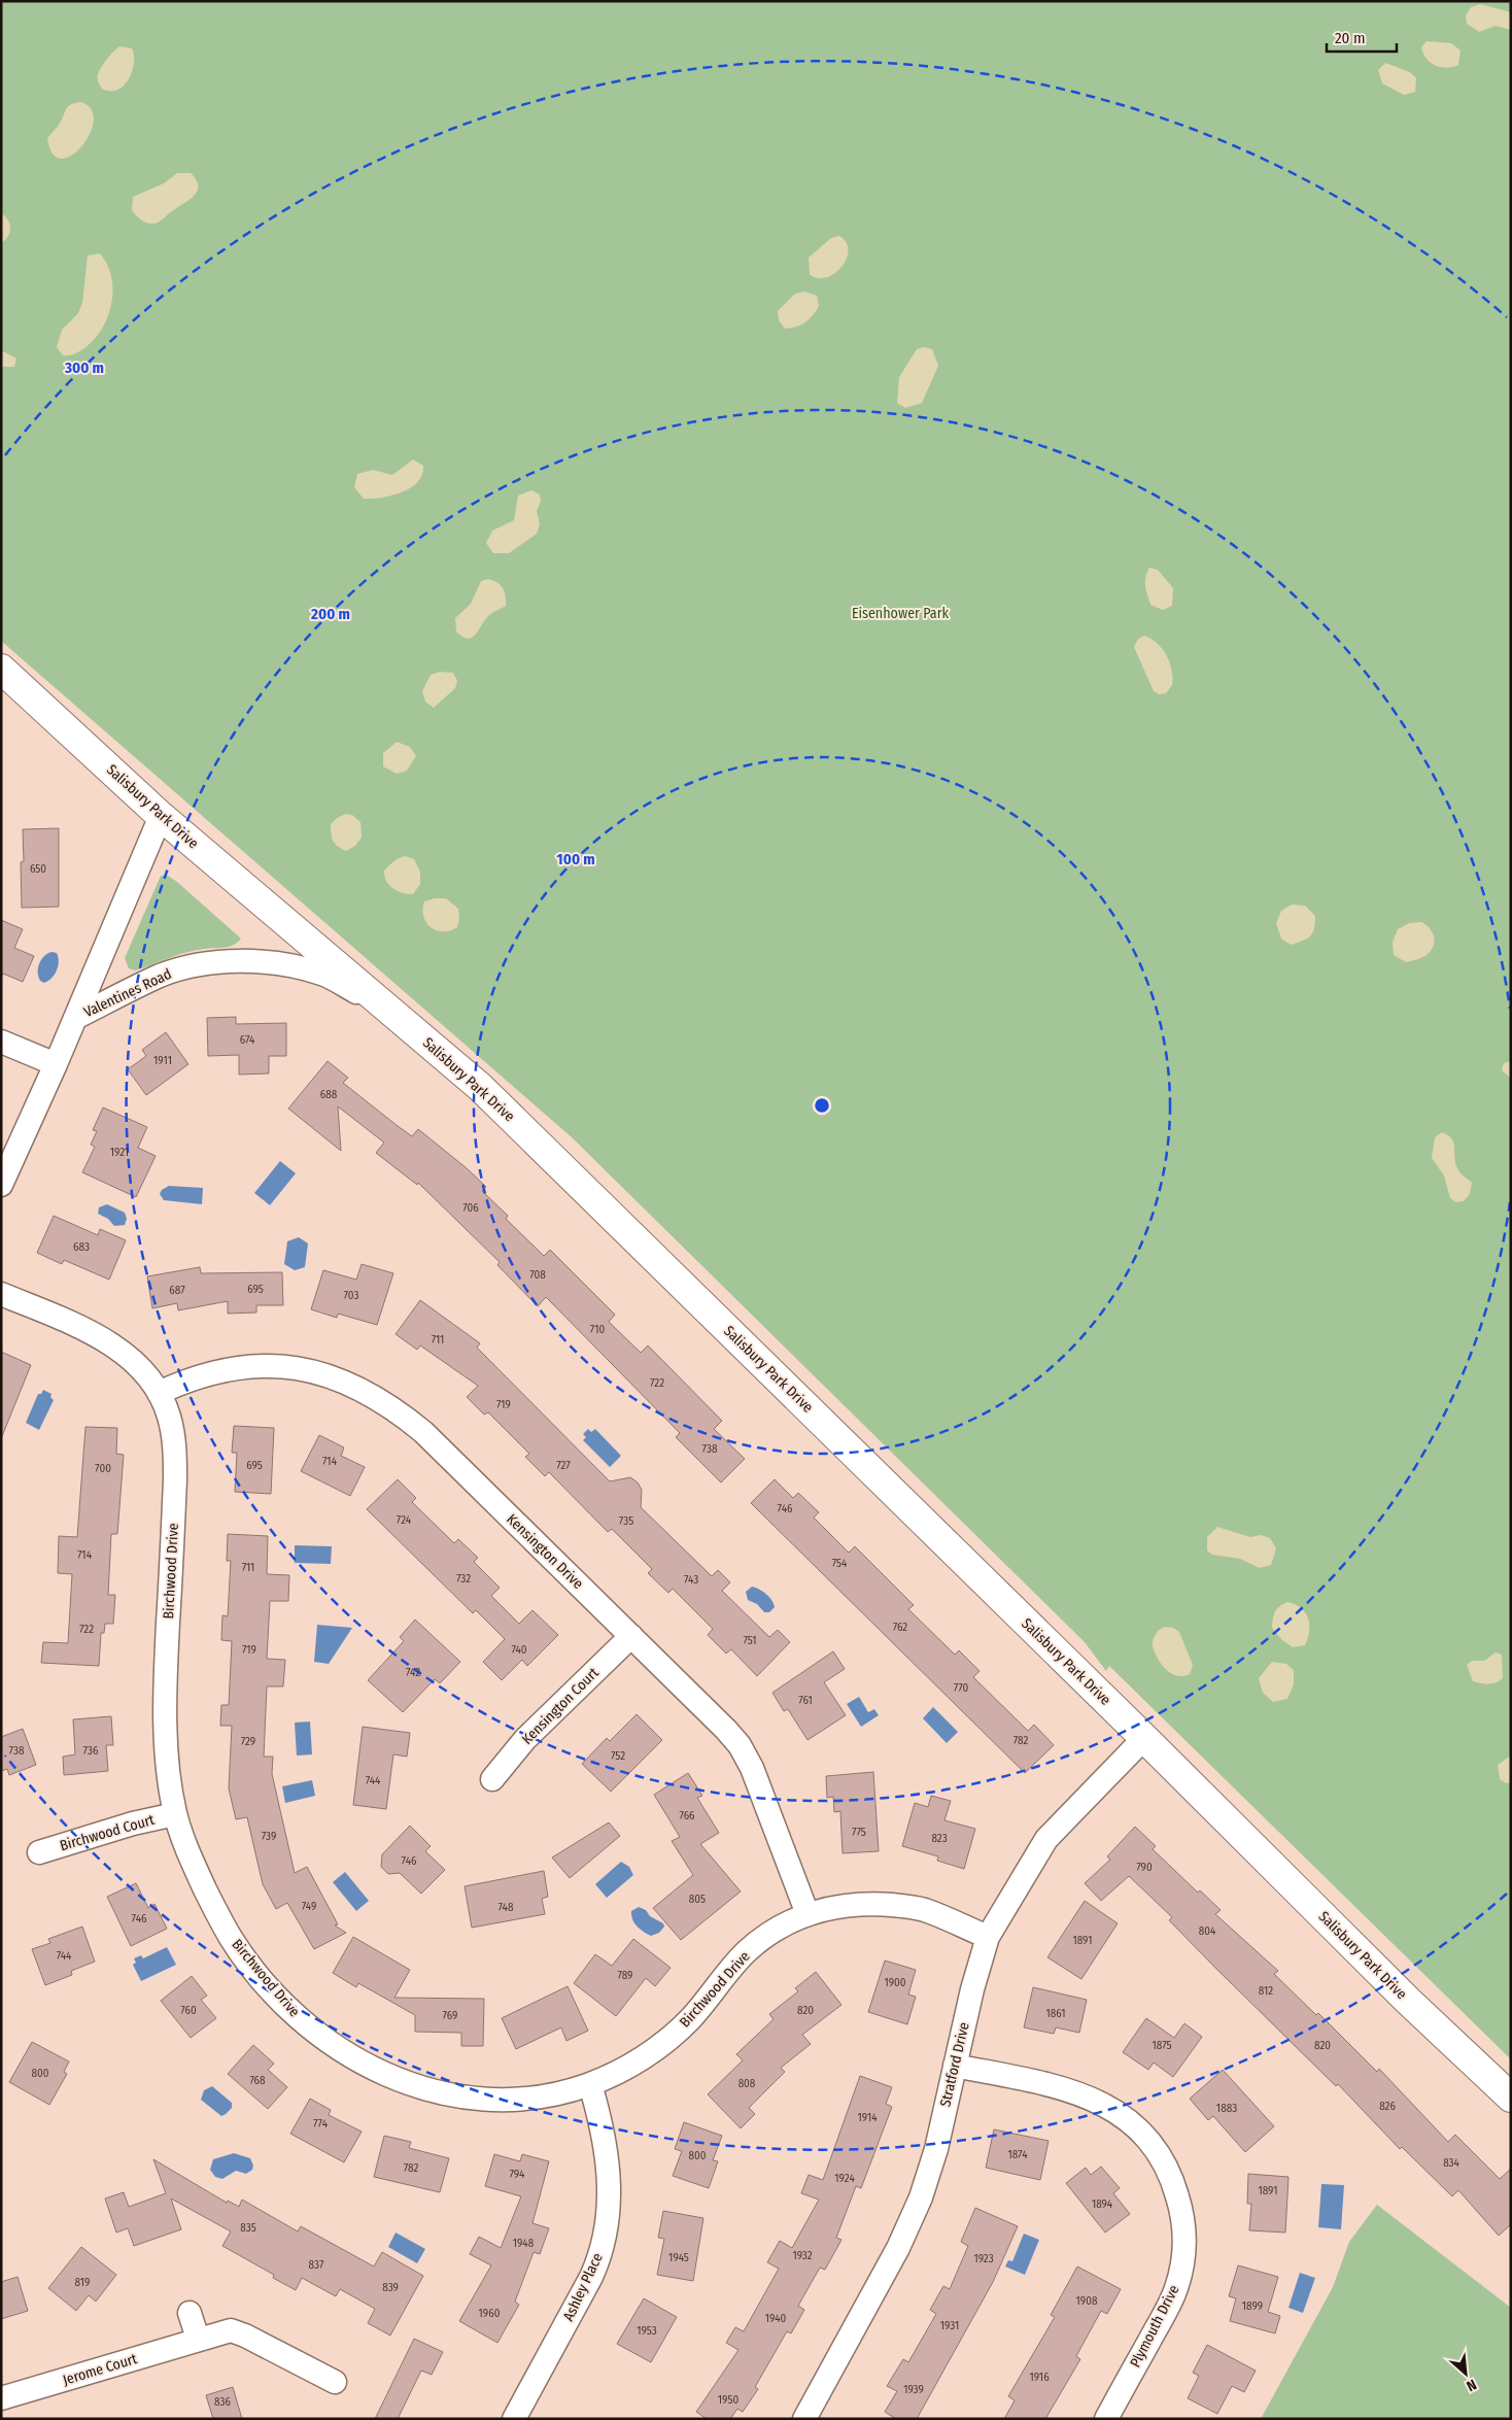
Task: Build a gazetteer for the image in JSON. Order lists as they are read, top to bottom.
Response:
{
  "streets": {
    "main road": ["Salisbury Park Drive"],
    "street": [
      "Valentines Road",
      "Kensington Drive",
      "Birchwood Drive",
      "Kensington Court",
      "Birchwood Court",
      "Stratford Drive",
      "Ashley Place",
      "Plymouth Drive",
      "Jerome Court"
    ]
  },
  "crossings": [
    ["Salisbury Park Drive", "Valentines Road"],
    ["Salisbury Park Drive", "Stratford Drive"],
    ["Kensington Drive", "Birchwood Drive"],
    ["Kensington Drive", "Kensington Court"],
    ["Birchwood Drive", "Birchwood Court"],
    ["Birchwood Drive", "Stratford Drive"],
    ["Birchwood Drive", "Ashley Place"],
    ["Stratford Drive", "Plymouth Drive"]
  ],
  "parks": ["Eisenhower Park"],
  "house_numbers": [
    "650",
    "674",
    "1911",
    "688",
    "1921",
    "706",
    "683",
    "708",
    "695",
    "687",
    "703",
    "710",
    "711",
    "722",
    "719",
    "738",
    "714",
    "695",
    "727",
    "700",
    "746",
    "724",
    "735",
    "714",
    "754",
    "711",
    "732",
    "743",
    "762",
    "722",
    "751",
    "719",
    "740",
    "742",
    "770",
    "761",
    "782",
    "729",
    "738",
    "736",
    "752",
    "744",
    "766",
    "775",
    "739",
    "823",
    "746",
    "790",
    "805",
    "749",
    "748",
    "746",
    "804",
    "1891",
    "744",
    "789",
    "1900",
    "812",
    "760",
    "820",
    "1861",
    "769",
    "1875",
    "820",
    "800",
    "768",
    "808",
    "826",
    "1883",
    "1914",
    "774",
    "1874",
    "800",
    "834",
    "782",
    "794",
    "1924",
    "1891",
    "1894",
    "835",
    "1948",
    "1932",
    "1945",
    "1923",
    "837",
    "819",
    "839",
    "1908",
    "1899",
    "1960",
    "1940",
    "1931",
    "1953",
    "1916",
    "1939",
    "1950",
    "836"
  ],
  "scale_bar": "20 m",
  "north": "bottom right",
  "rings": ["300 m", "200 m", "100 m"]
}
